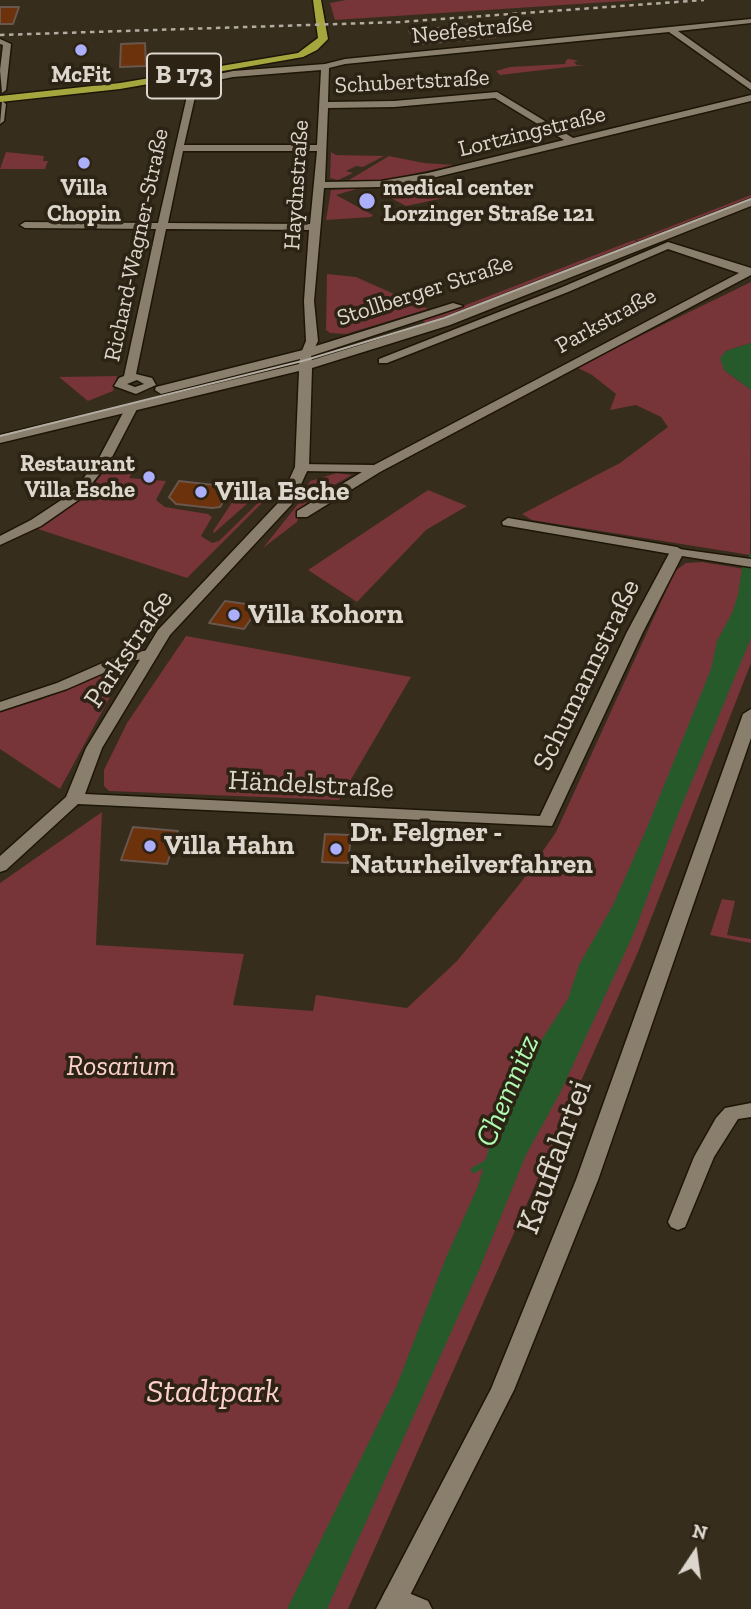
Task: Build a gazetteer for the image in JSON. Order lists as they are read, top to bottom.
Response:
{
  "streets": {
    "main road": ["B 173"],
    "street": [
      "Neefestraße",
      "Schubertstraße",
      "Lortzingstraße",
      "Haydnstraße",
      "Richard-Wagner-Straße",
      "Stollberger Straße",
      "Parkstraße",
      "Schumannstraße",
      "Händelstraße",
      "Kauffahrtei"
    ]
  },
  "crossings": [
    ["Neefestraße", "Haydnstraße"],
    ["Neefestraße", "Richard-Wagner-Straße"],
    ["Schubertstraße", "Lortzingstraße"],
    ["Schubertstraße", "Haydnstraße"],
    ["Lortzingstraße", "Haydnstraße"],
    ["Haydnstraße", "Stollberger Straße"],
    ["Haydnstraße", "Parkstraße"],
    ["Parkstraße", "Händelstraße"],
    ["Schumannstraße", "Händelstraße"]
  ],
  "water": ["Chemnitz"],
  "parks": ["Rosarium", "Stadtpark"],
  "places": [
    "McFit",
    "Villa Chopin",
    "medical center Lorzinger Straße 121",
    "Restaurant Villa Esche",
    "Villa Esche",
    "Villa Kohorn",
    "Villa Hahn",
    "Dr. Felgner - Naturheilverfahren"
  ],
  "north": "top"
}
